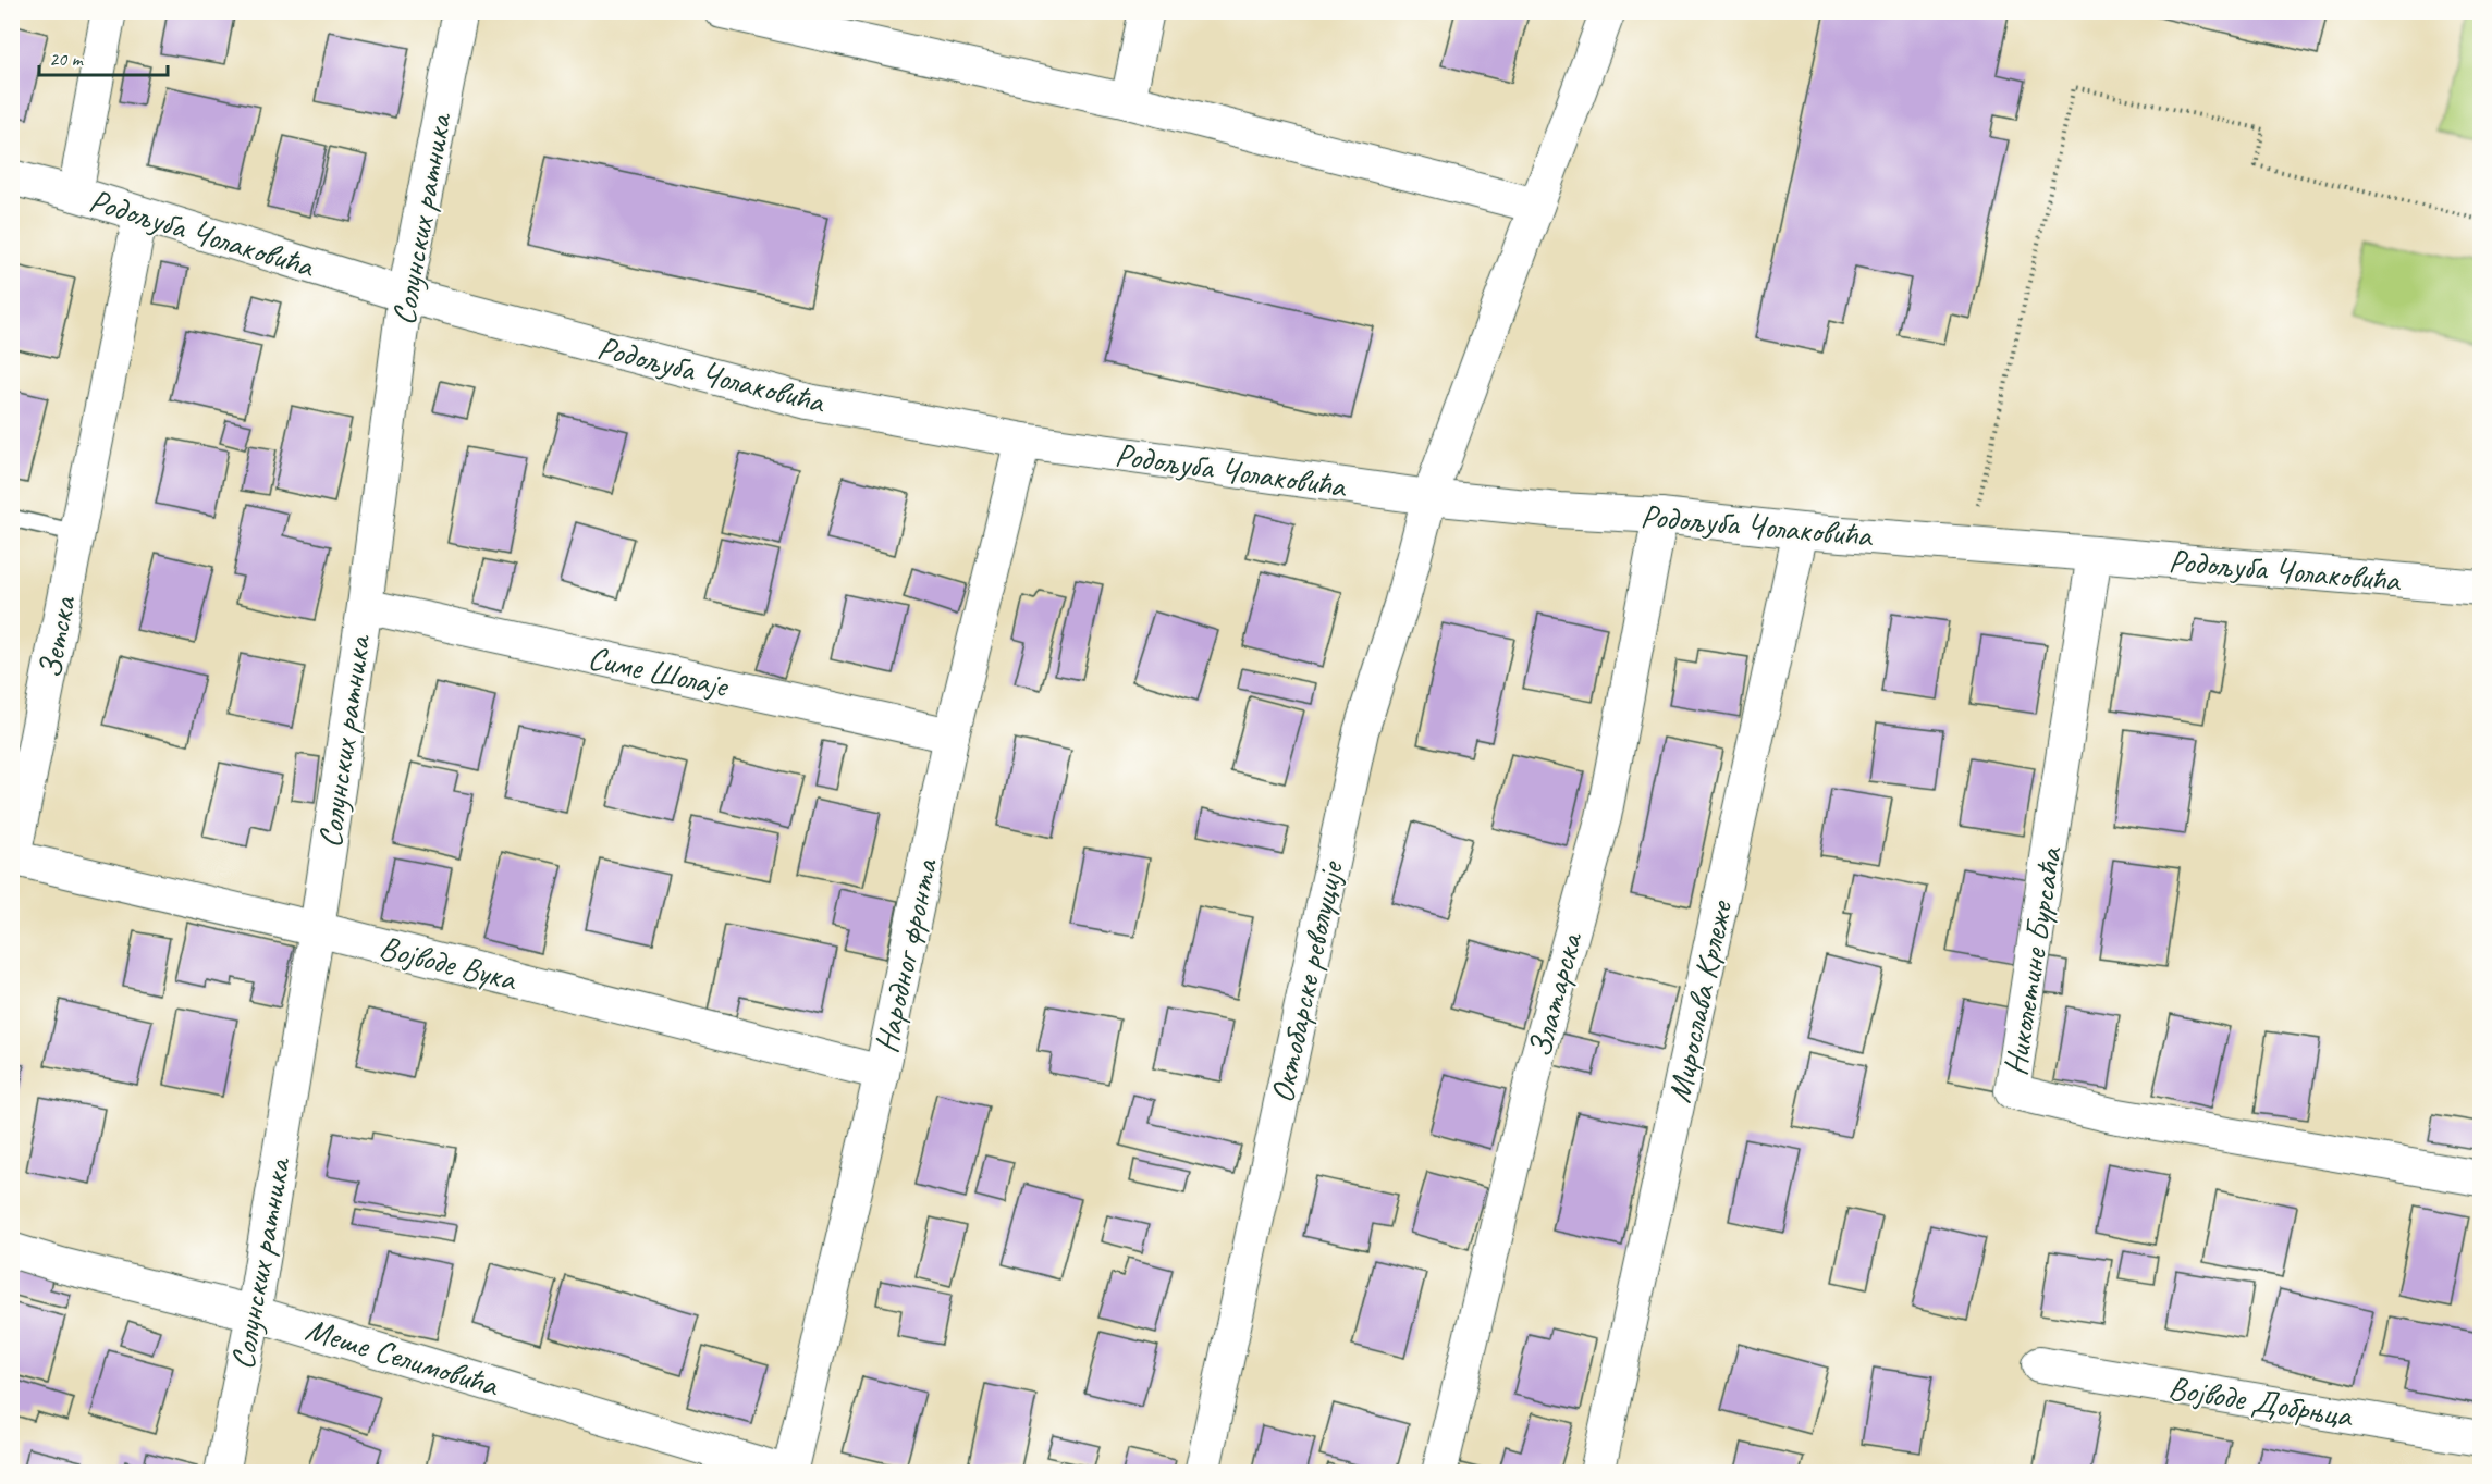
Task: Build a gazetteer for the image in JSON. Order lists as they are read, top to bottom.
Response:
{
  "streets": {
    "street": [
      "Солунских ратника",
      "Родољуба Чолаковића",
      "Зетска",
      "Симе Шолаје",
      "Народног фронта",
      "Николетине Бурсаћа",
      "Војводе Вука",
      "Октобарске револуције",
      "Златарска",
      "Мирослава Крлеже",
      "Меше Селимовића",
      "Војводе Добрњца"
    ]
  },
  "crossings": [
    ["Солунских ратника", "Родољуба Чолаковића"],
    ["Солунских ратника", "Симе Шолаје"],
    ["Солунских ратника", "Војводе Вука"],
    ["Солунских ратника", "Меше Селимовића"],
    ["Родољуба Чолаковића", "Зетска"],
    ["Родољуба Чолаковића", "Народног фронта"],
    ["Родољуба Чолаковића", "Николетине Бурсаћа"],
    ["Родољуба Чолаковића", "Октобарске револуције"],
    ["Родољуба Чолаковића", "Златарска"],
    ["Родољуба Чолаковића", "Мирослава Крлеже"],
    ["Зетска", "Војводе Вука"],
    ["Симе Шолаје", "Народног фронта"],
    ["Народног фронта", "Војводе Вука"],
    ["Народног фронта", "Меше Селимовића"]
  ],
  "scale_bar": "20 m"
}
